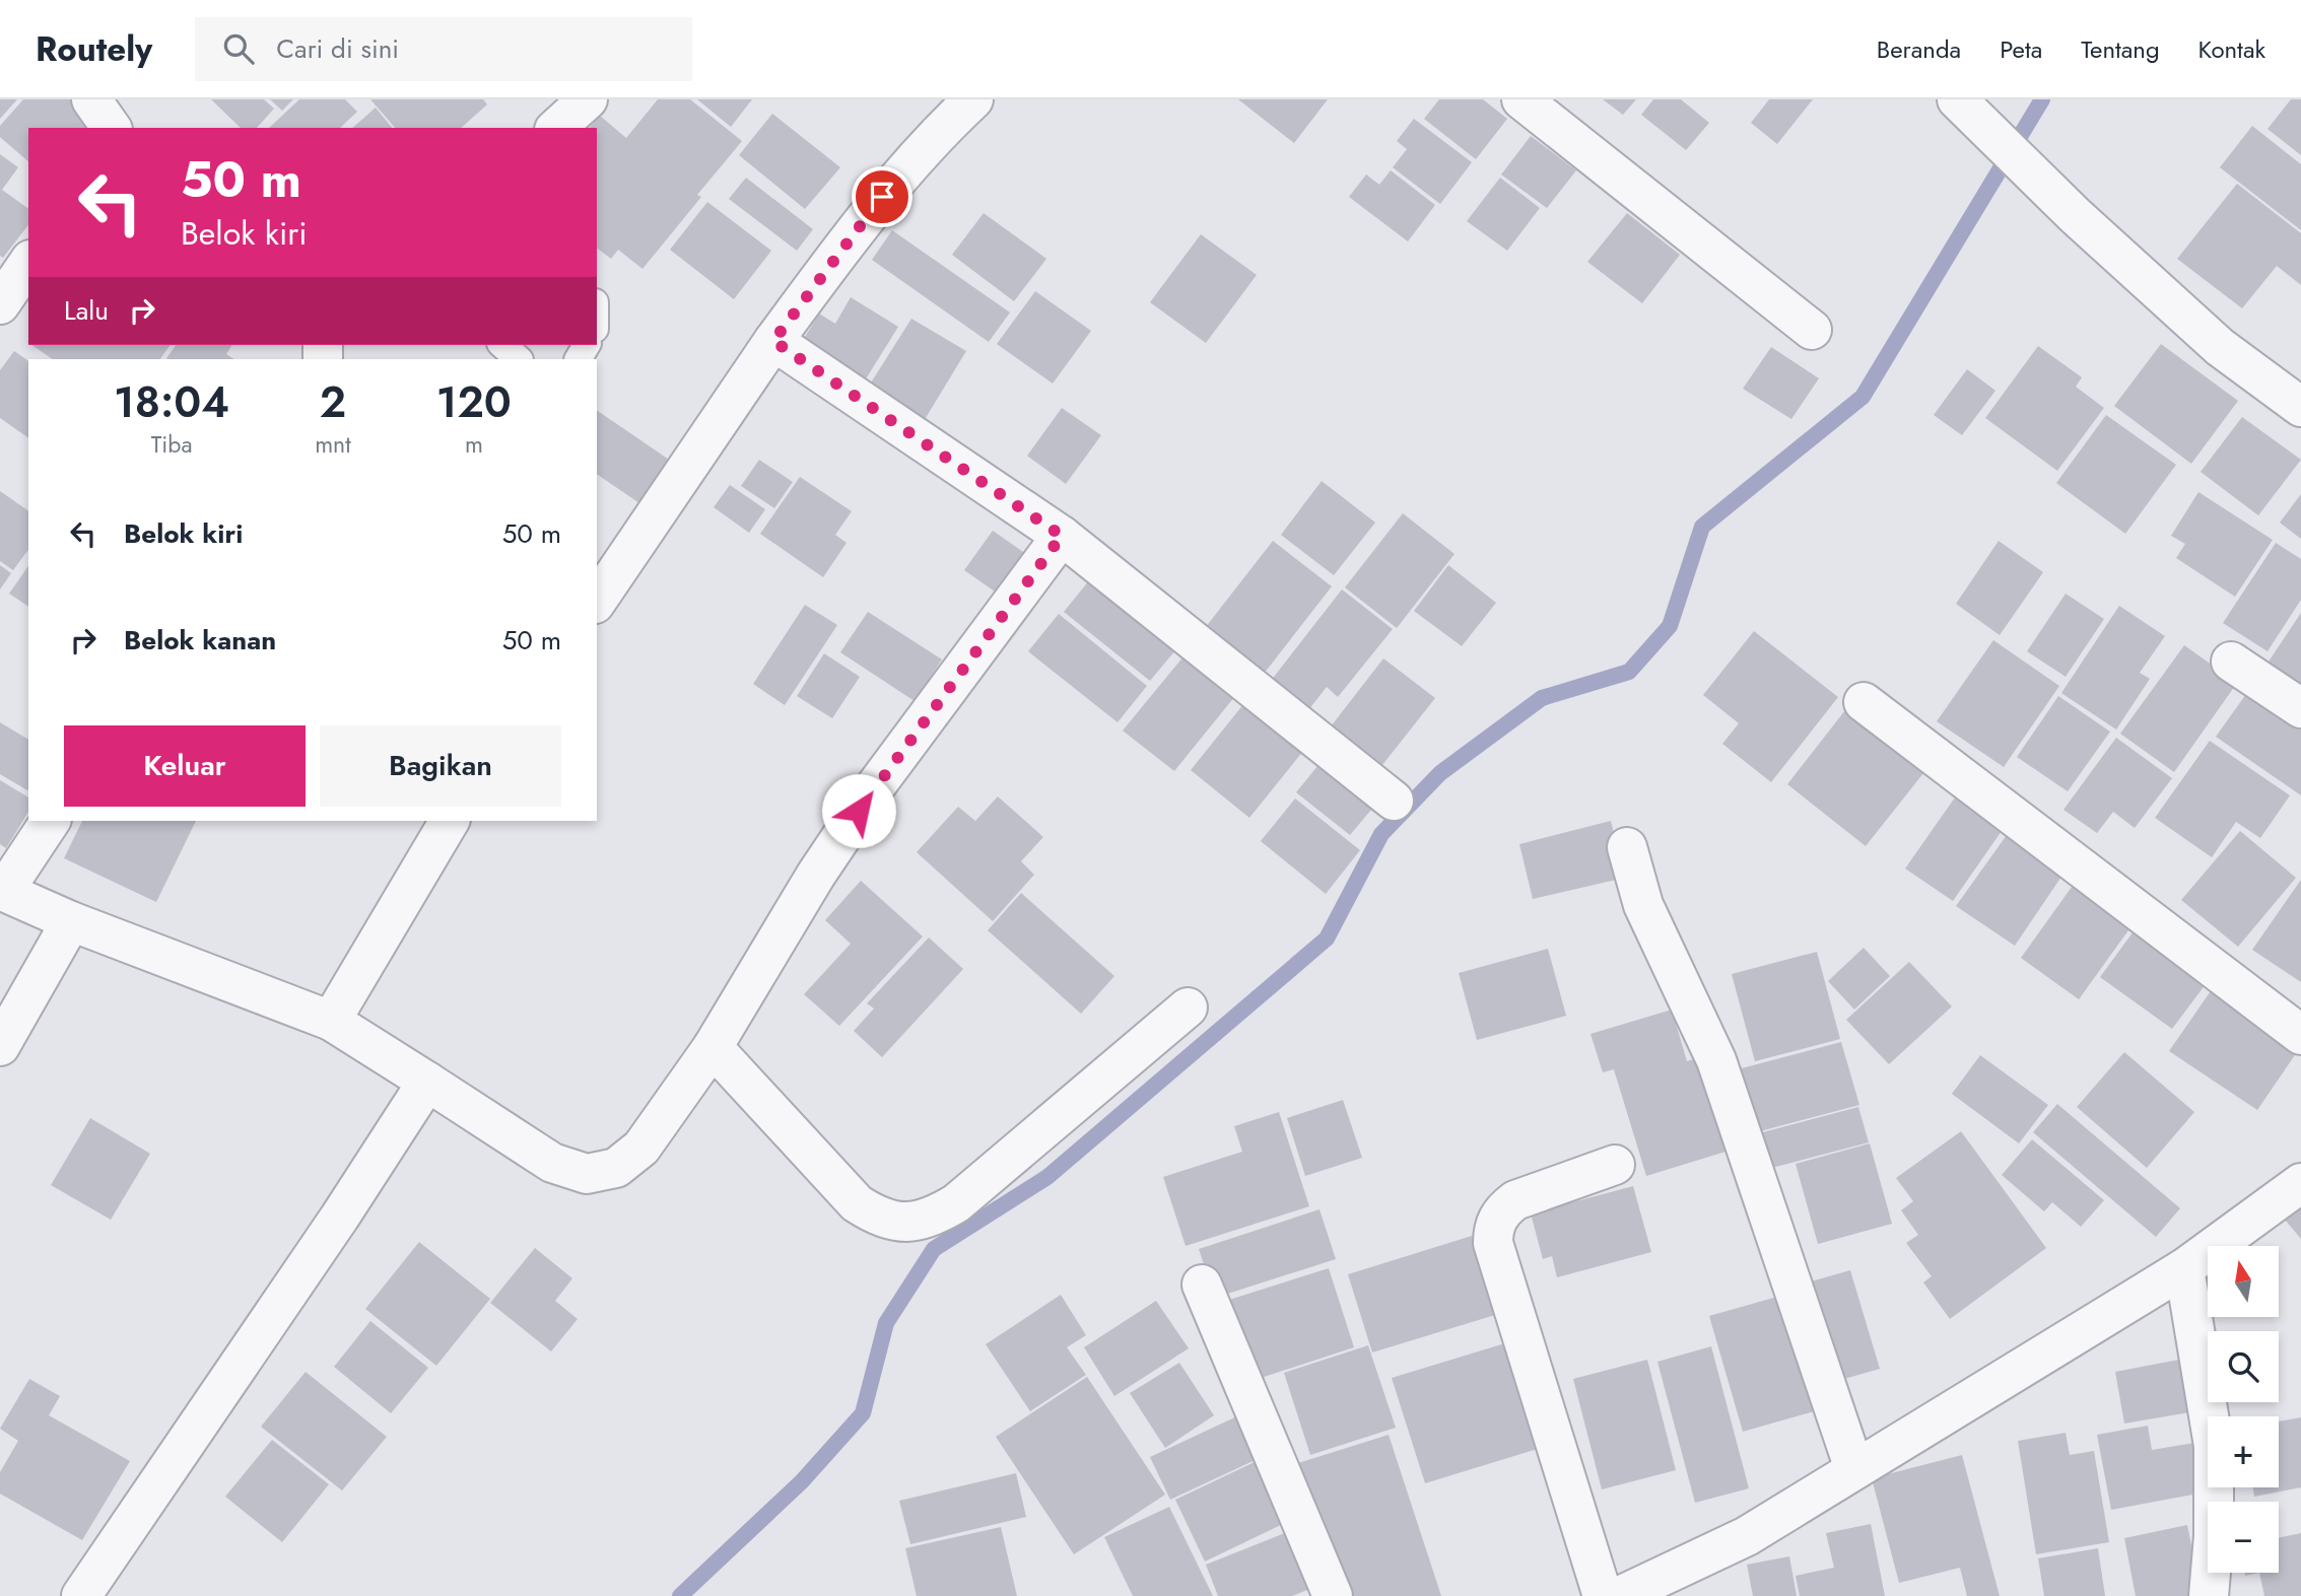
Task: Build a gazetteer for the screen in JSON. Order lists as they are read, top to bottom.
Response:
{
  "north": "top",
  "page": {
    "header": "Routely",
    "search": "Cari di sini",
    "nav": [
      "Beranda",
      "Peta",
      "Tentang",
      "Kontak"
    ],
    "turn": ["50 m", "Belok kiri"],
    "then": "Lalu",
    "eta": [
      "18:04",
      "Tiba",
      "2",
      "mnt",
      "120",
      "m"
    ],
    "list": [
      {
        "name": "Belok kiri",
        "value": "50 m"
      },
      {
        "name": "Belok kanan",
        "value": "50 m"
      }
    ],
    "buttons": ["Keluar", "Bagikan"],
    "map_buttons": ["+", "−"]
  }
}
